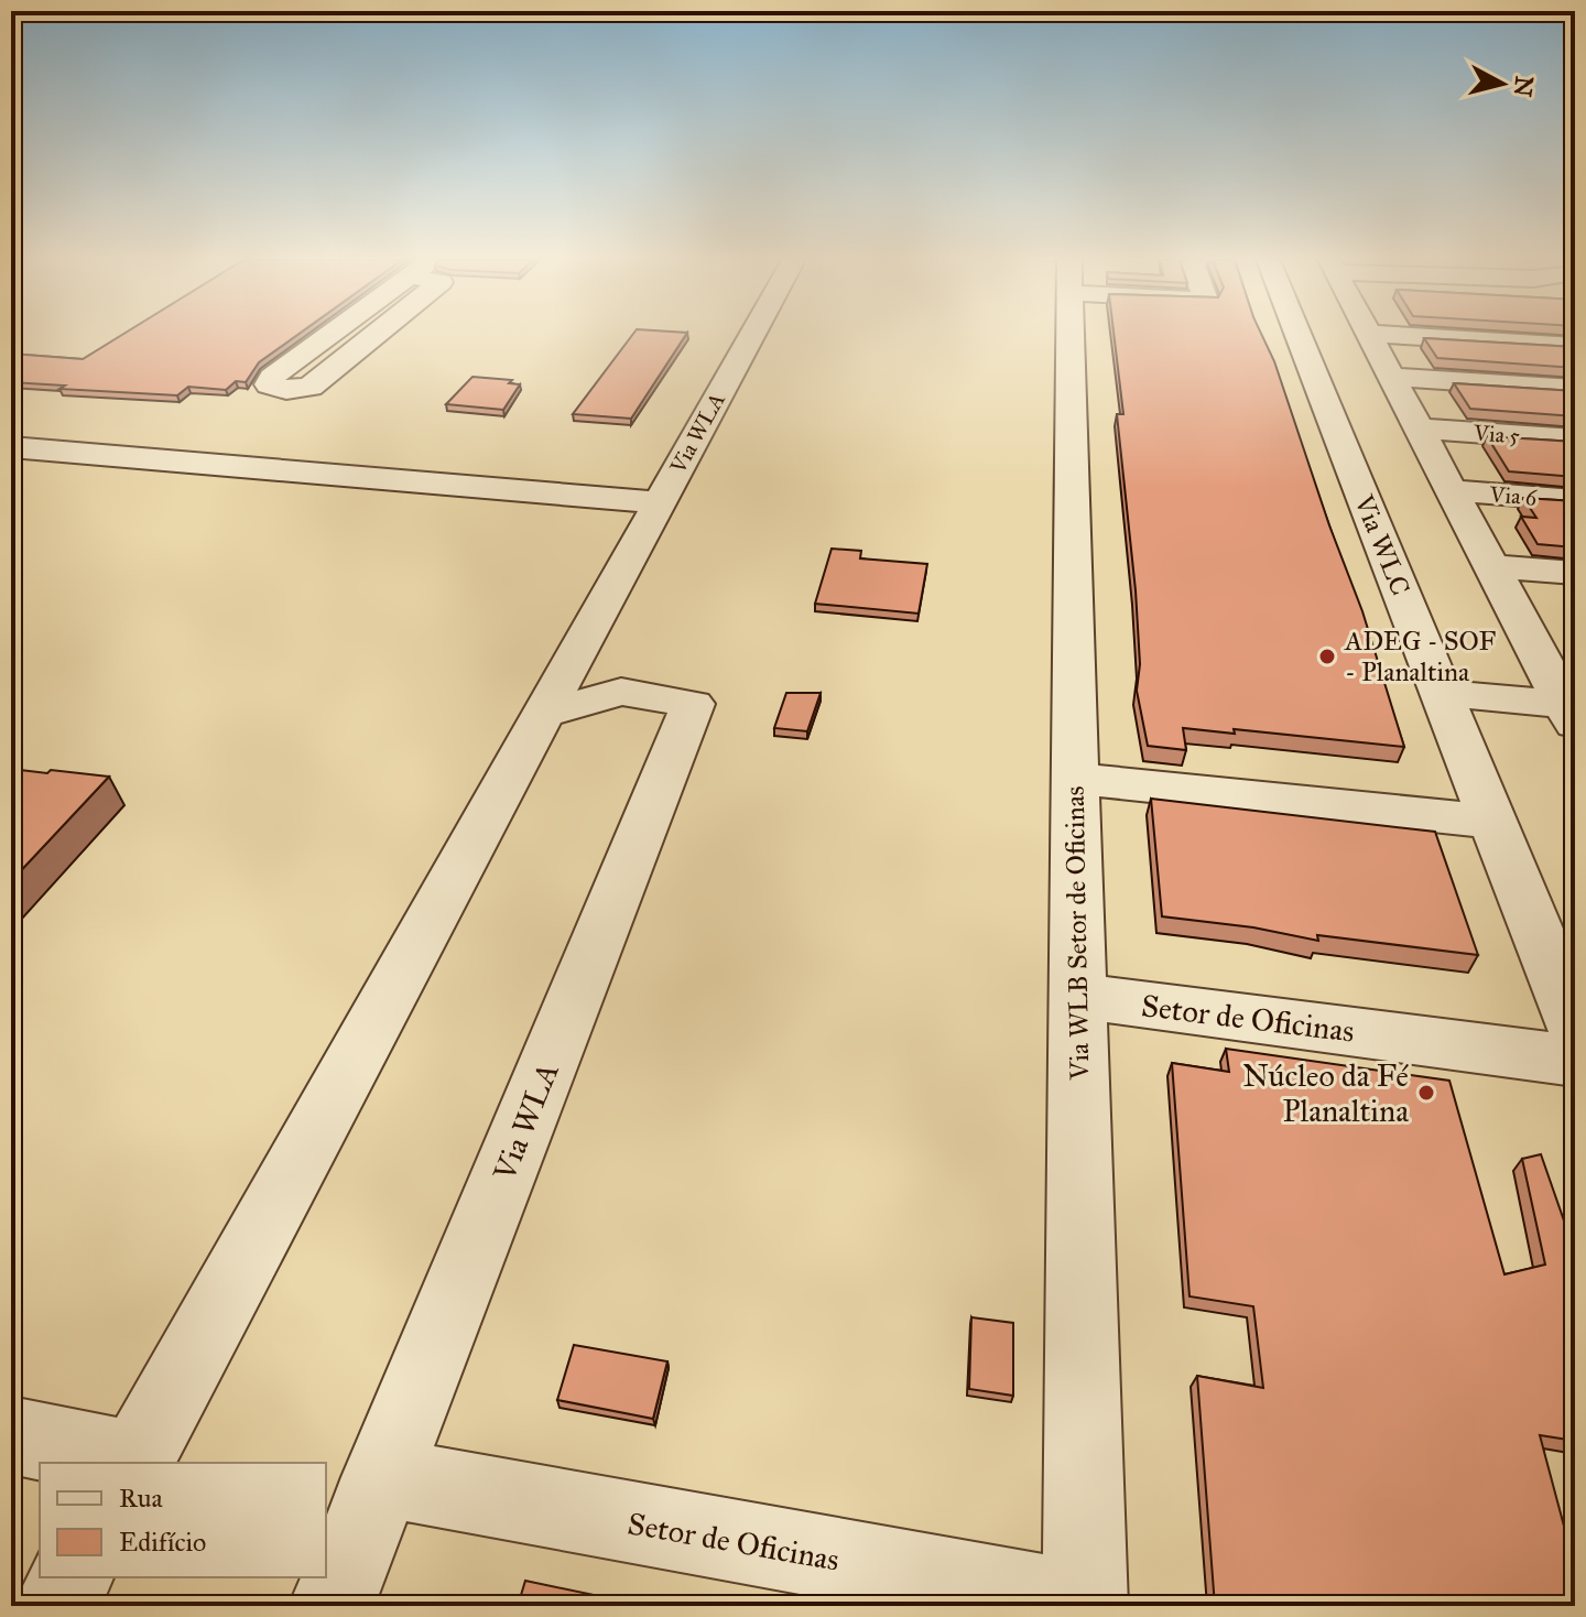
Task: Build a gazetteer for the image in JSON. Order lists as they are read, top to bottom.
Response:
{
  "streets": {
    "street": [
      "Via WLA",
      "Via 5",
      "Via 6",
      "Via WLC",
      "Via WLB Setor de Oficinas",
      "Setor de Oficinas"
    ]
  },
  "crossings": [
    ["Via WLA", "Setor de Oficinas"],
    ["Via WLB Setor de Oficinas", "Setor de Oficinas"]
  ],
  "places": ["ADEG - SOF - Planaltina", "Núcleo da Fé Planaltina"],
  "legend": ["Rua", "Edifício"],
  "north": "right"
}
